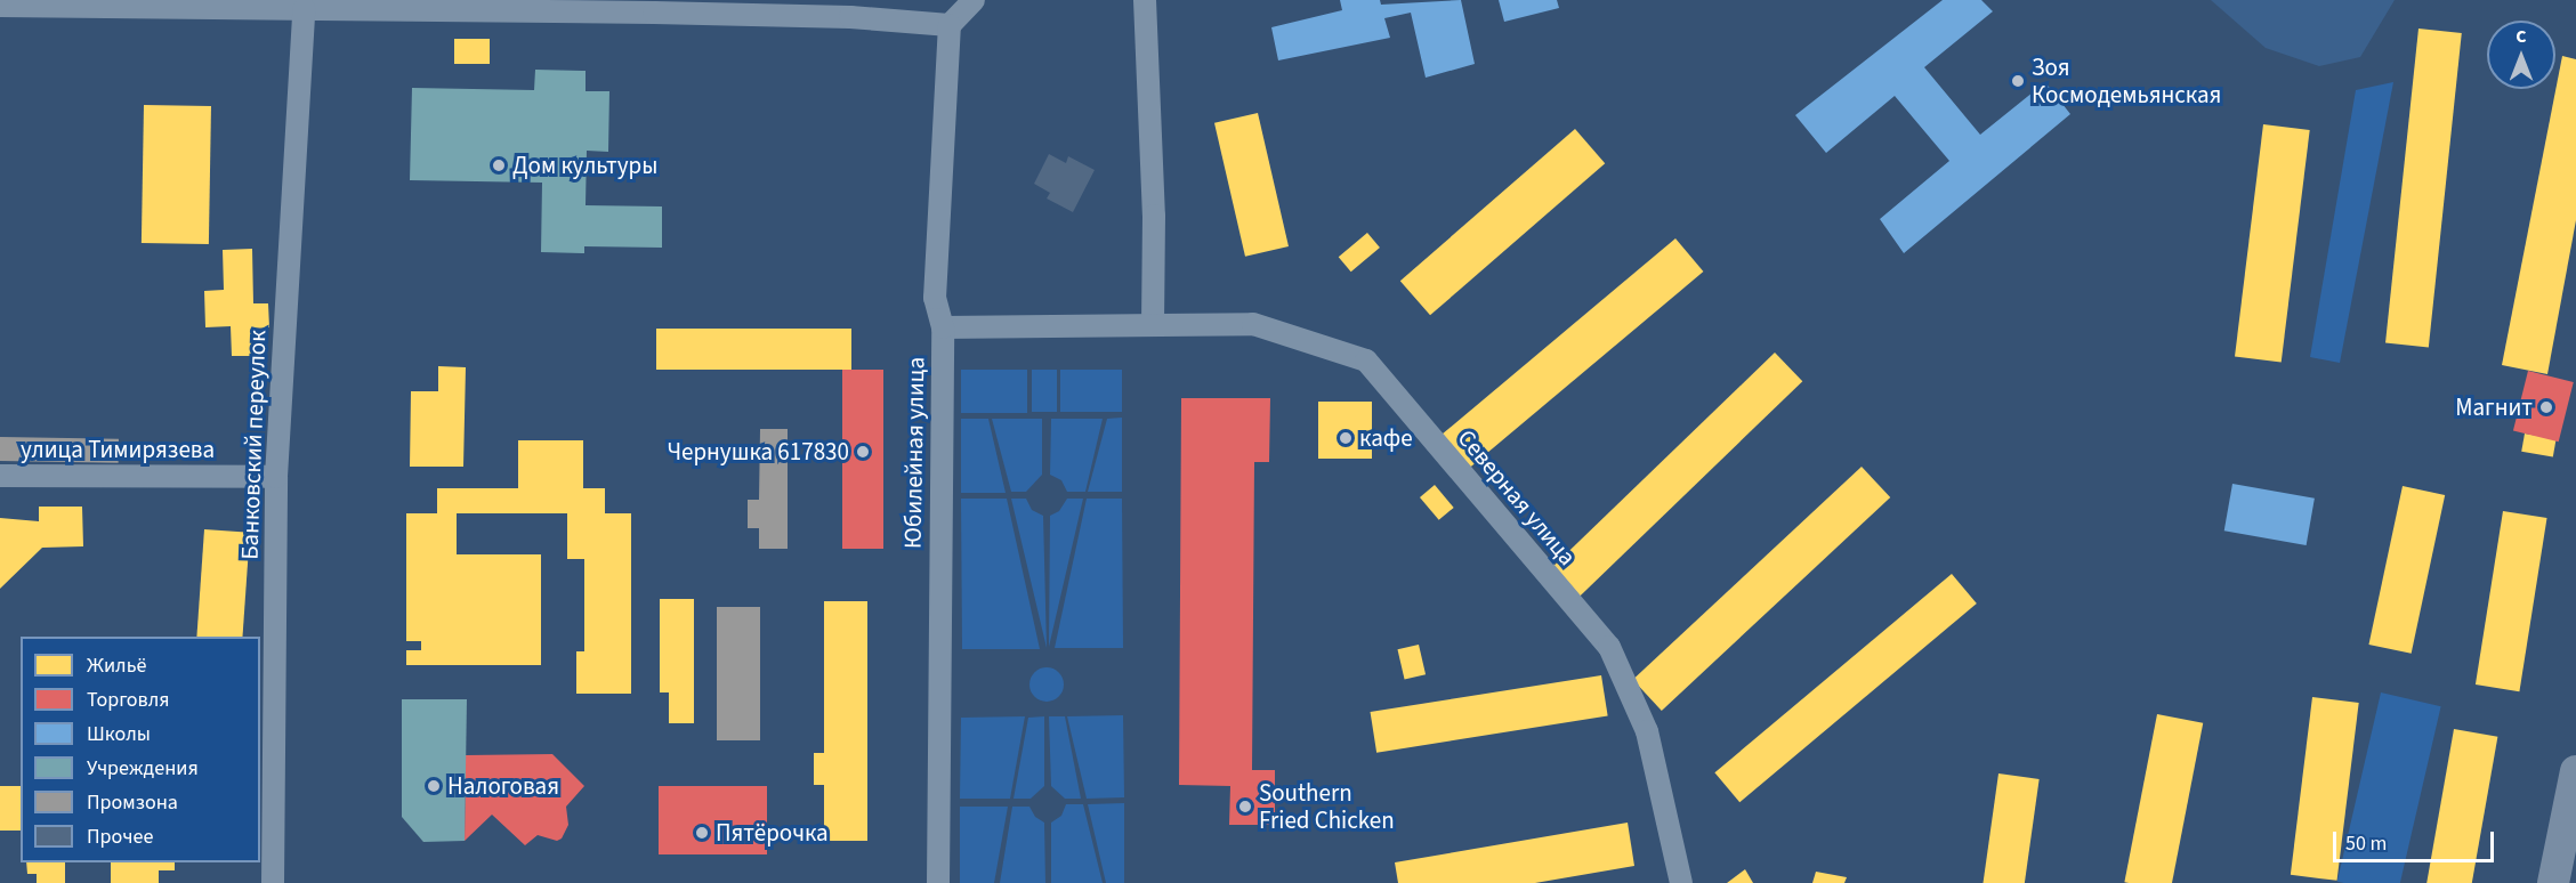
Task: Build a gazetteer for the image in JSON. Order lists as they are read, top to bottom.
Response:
{
  "streets": {
    "street": [
      "Банковский переулок",
      "улица Тимирязева",
      "Юбилейная улица",
      "Северная улица"
    ]
  },
  "crossings": [
    ["Банковский переулок", "улица Тимирязева"],
    ["Юбилейная улица", "Северная улица"]
  ],
  "places": [
    "Зоя Космодемьянская",
    "Дом культуры",
    "Магнит",
    "кафе",
    "Чернушка 617830",
    "Налоговая",
    "Southern Fried Chicken",
    "Пятёрочка"
  ],
  "legend": [
    "Жильё",
    "Торговля",
    "Школы",
    "Учреждения",
    "Промзона",
    "Прочее"
  ],
  "scale_bar": "50 m",
  "north": "top"
}
